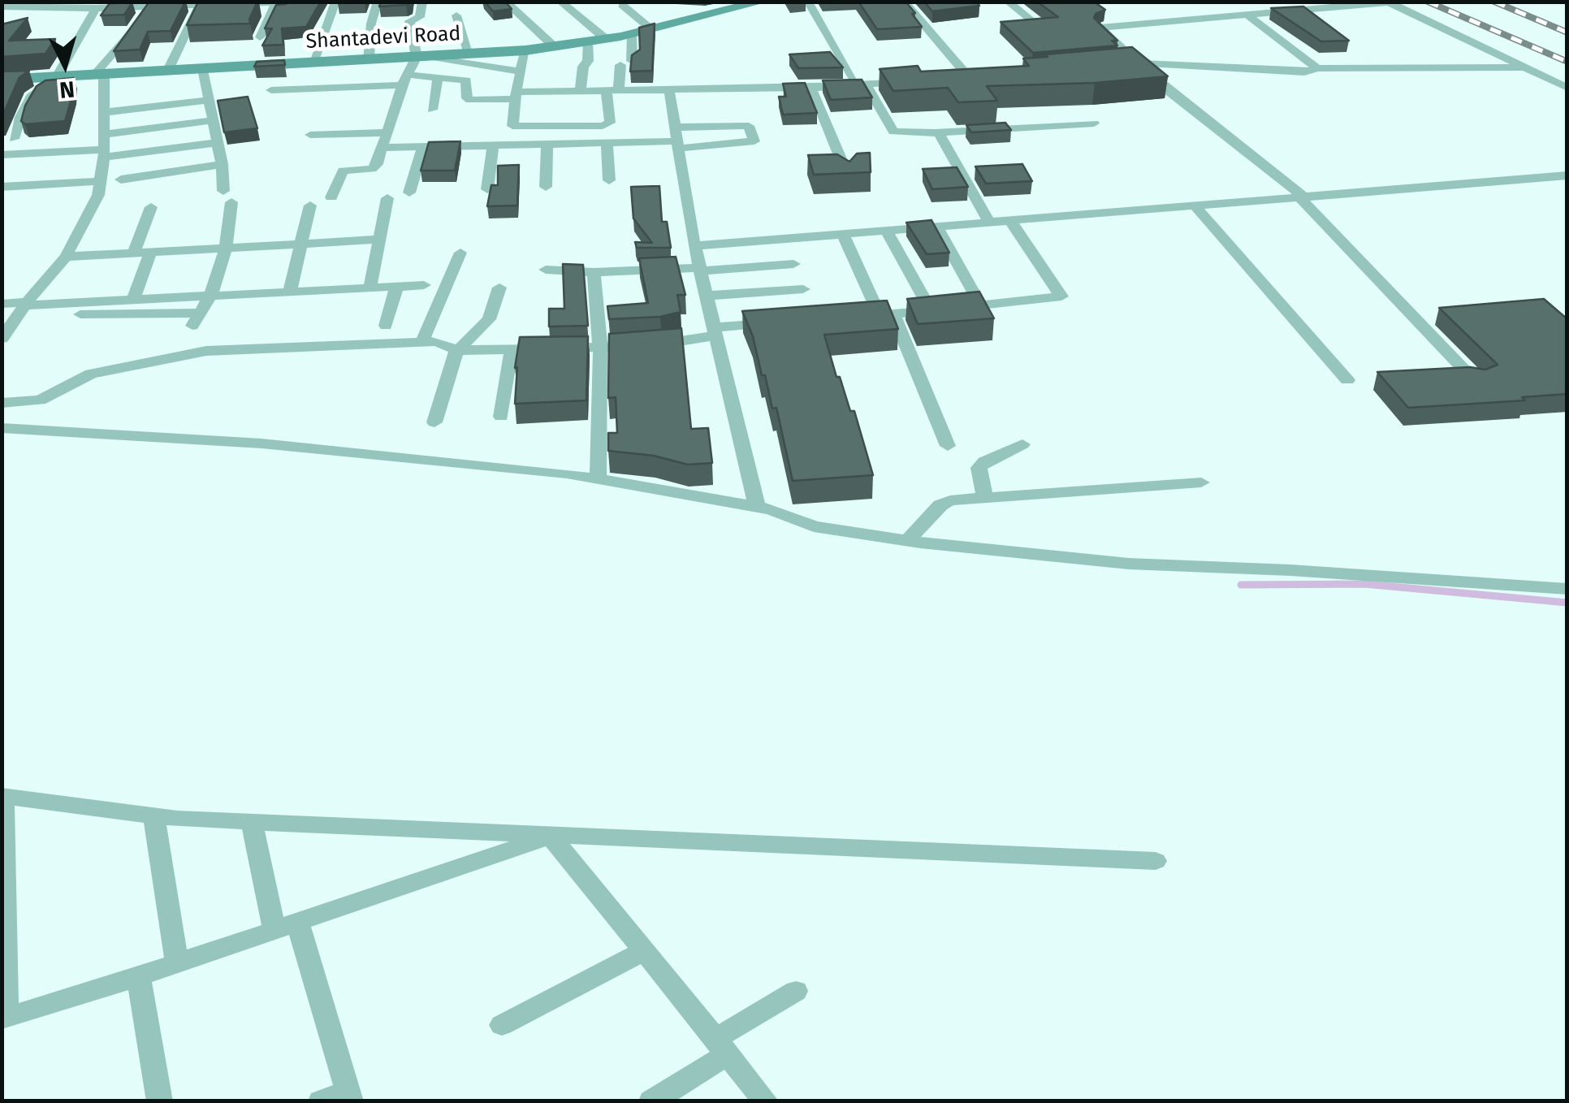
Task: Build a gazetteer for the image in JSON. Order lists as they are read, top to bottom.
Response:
{
  "streets": {
    "street": ["Shantadevi Road"]
  },
  "north": "bottom"
}
